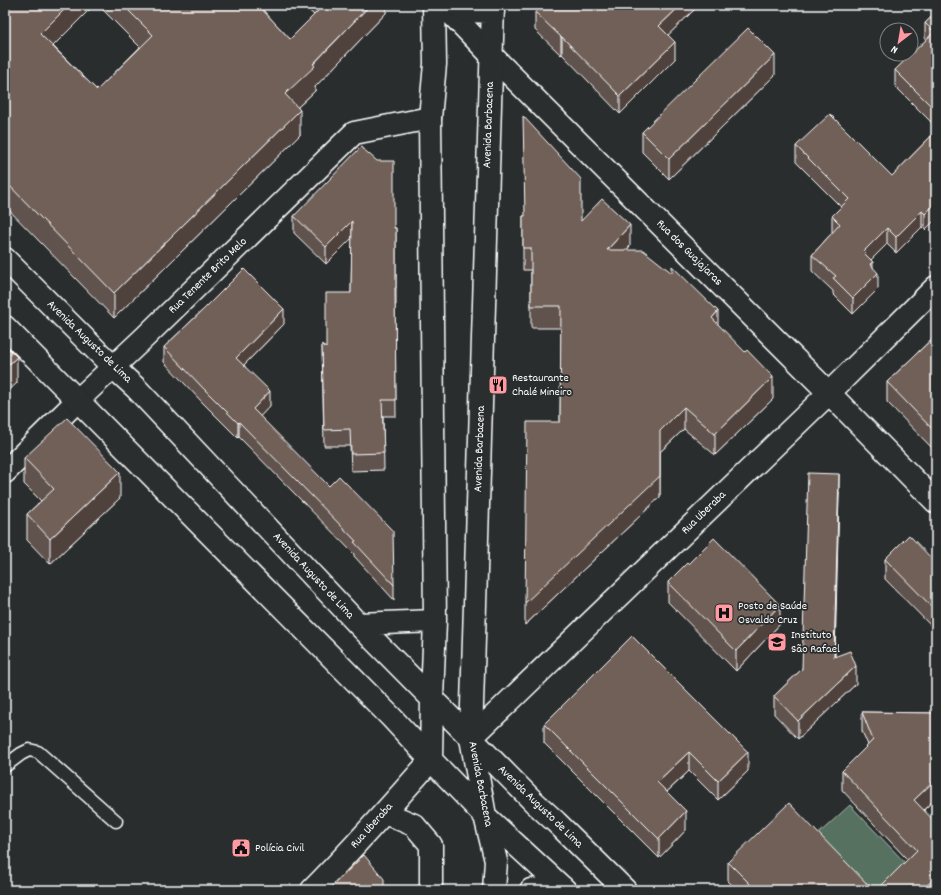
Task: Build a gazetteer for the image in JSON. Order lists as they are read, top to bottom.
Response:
{
  "streets": {
    "main road": [
      "Avenida Barbacena",
      "Rua dos Guajajaras",
      "Rua Tenente Brito Melo",
      "Avenida Augusto de Lima",
      "Rua Uberaba"
    ]
  },
  "crossings": [
    ["Avenida Barbacena", "Rua dos Guajajaras"],
    ["Avenida Barbacena", "Avenida Augusto de Lima"],
    ["Avenida Barbacena", "Rua Uberaba"],
    ["Rua dos Guajajaras", "Rua Uberaba"],
    ["Rua Tenente Brito Melo", "Avenida Augusto de Lima"],
    ["Avenida Augusto de Lima", "Rua Uberaba"]
  ],
  "places": {
    "restaurant": ["Restaurante Chalé Mineiro"],
    "hospital": ["Posto de Saúde Osvaldo Cruz"],
    "school or university": ["Instituto São Rafael"],
    "public building": ["Polícia Civil"]
  },
  "north": "bottom left"
}
